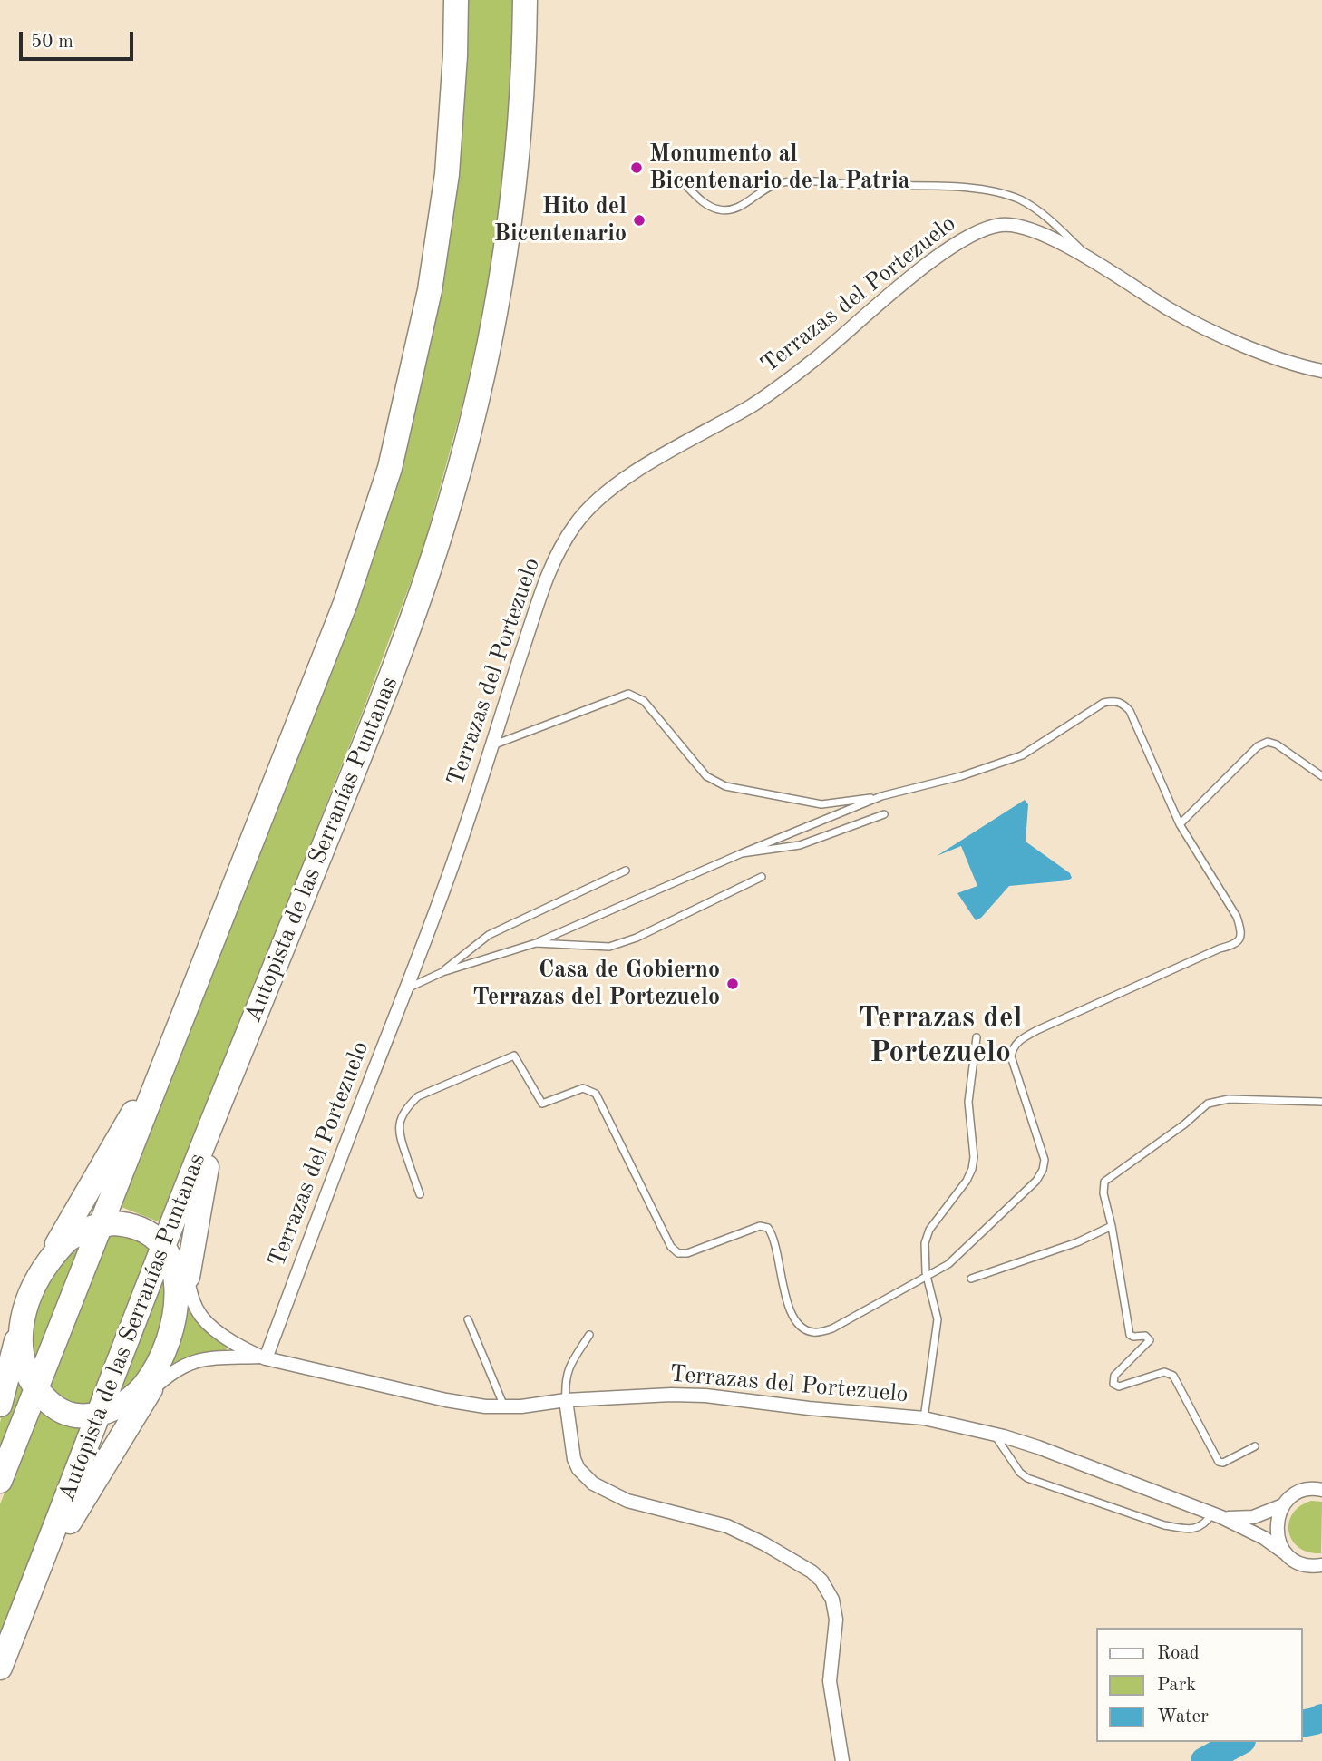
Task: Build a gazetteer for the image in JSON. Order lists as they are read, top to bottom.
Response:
{
  "streets": {
    "highway": ["Autopista de las Serranías Puntanas"],
    "street": ["Terrazas del Portezuelo"]
  },
  "districts": ["Terrazas del Portezuelo"],
  "places": ["Monumento al Bicentenario de la Patria", "Hito del Bicentenario", "Casa de Gobierno Terrazas del Portezuelo"],
  "legend": ["Road", "Park", "Water"],
  "scale_bar": "50 m"
}
